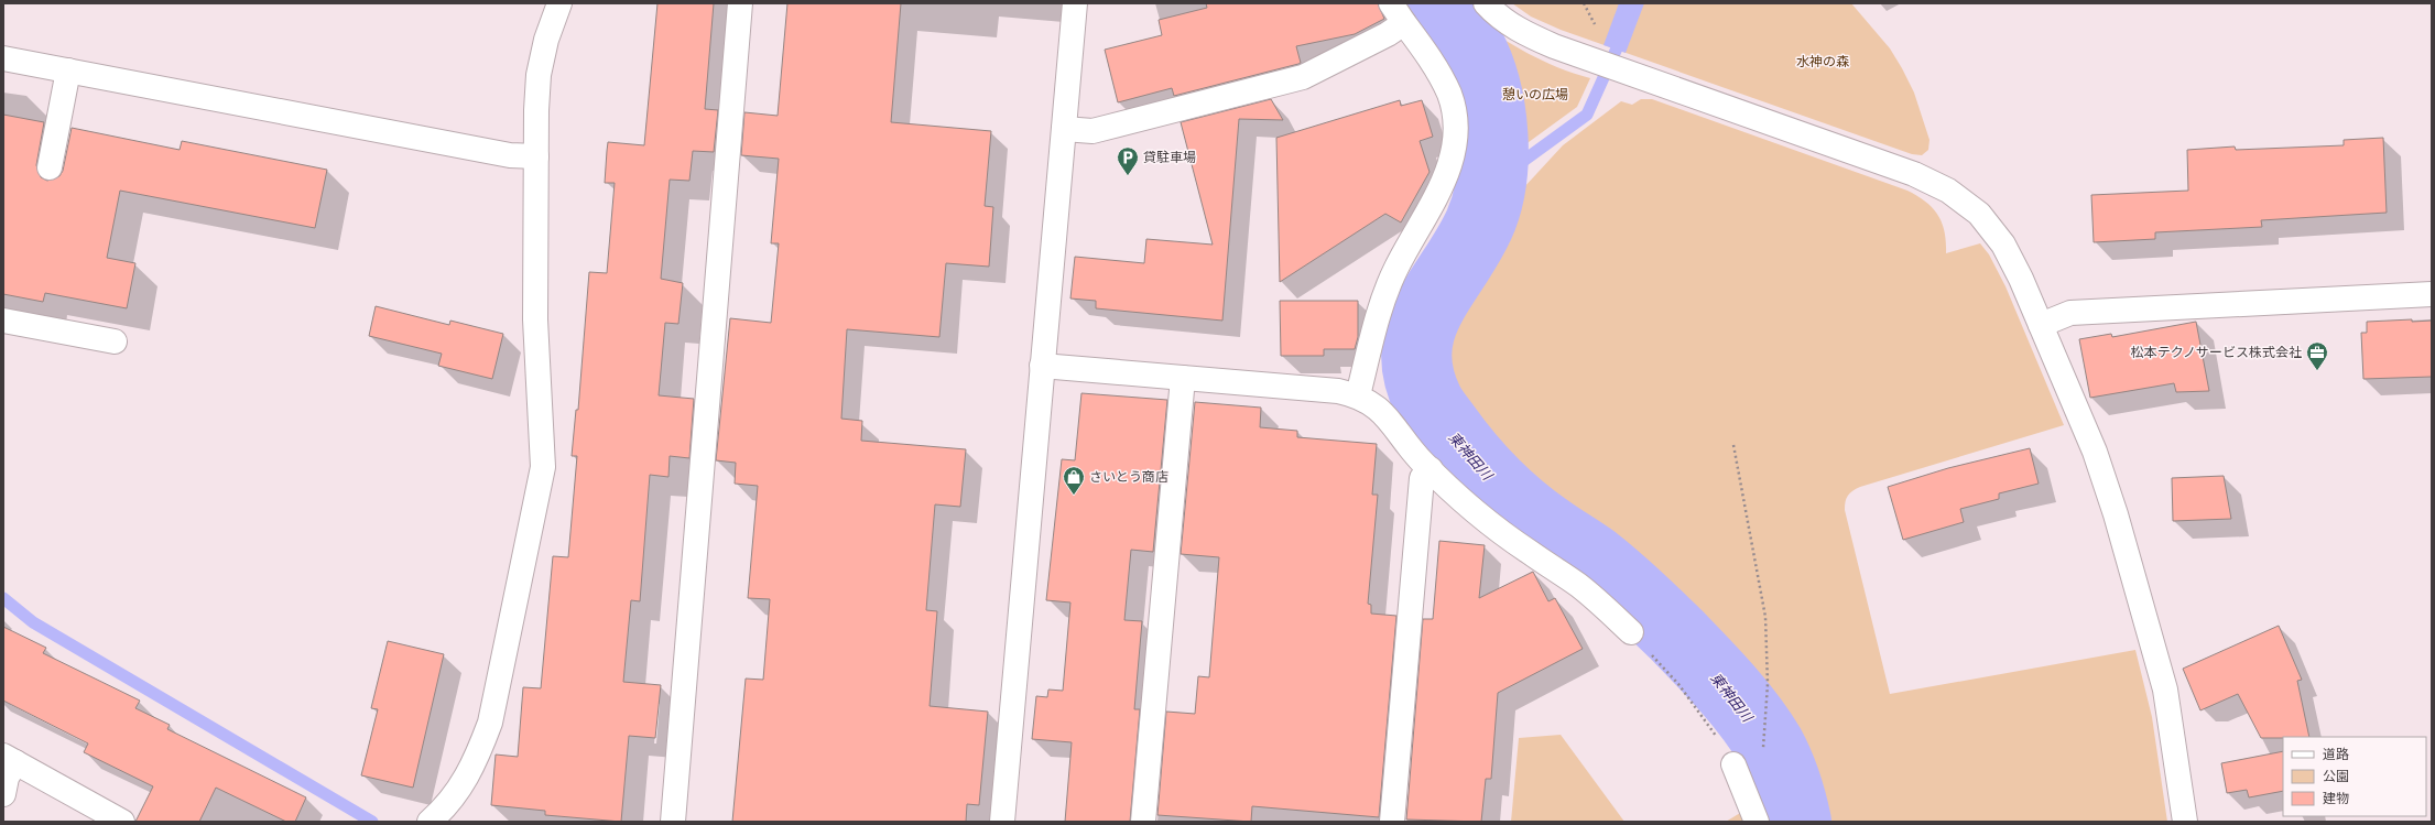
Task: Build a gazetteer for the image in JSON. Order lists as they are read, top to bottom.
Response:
{
  "water": ["東神田川"],
  "parks": ["水神の森", "憩いの広場"],
  "places": {
    "parking": ["貸駐車場"],
    "office": ["松本テクノサービス株式会社"],
    "shop": ["さいとう商店"]
  },
  "legend": ["道路", "公園", "建物"]
}
